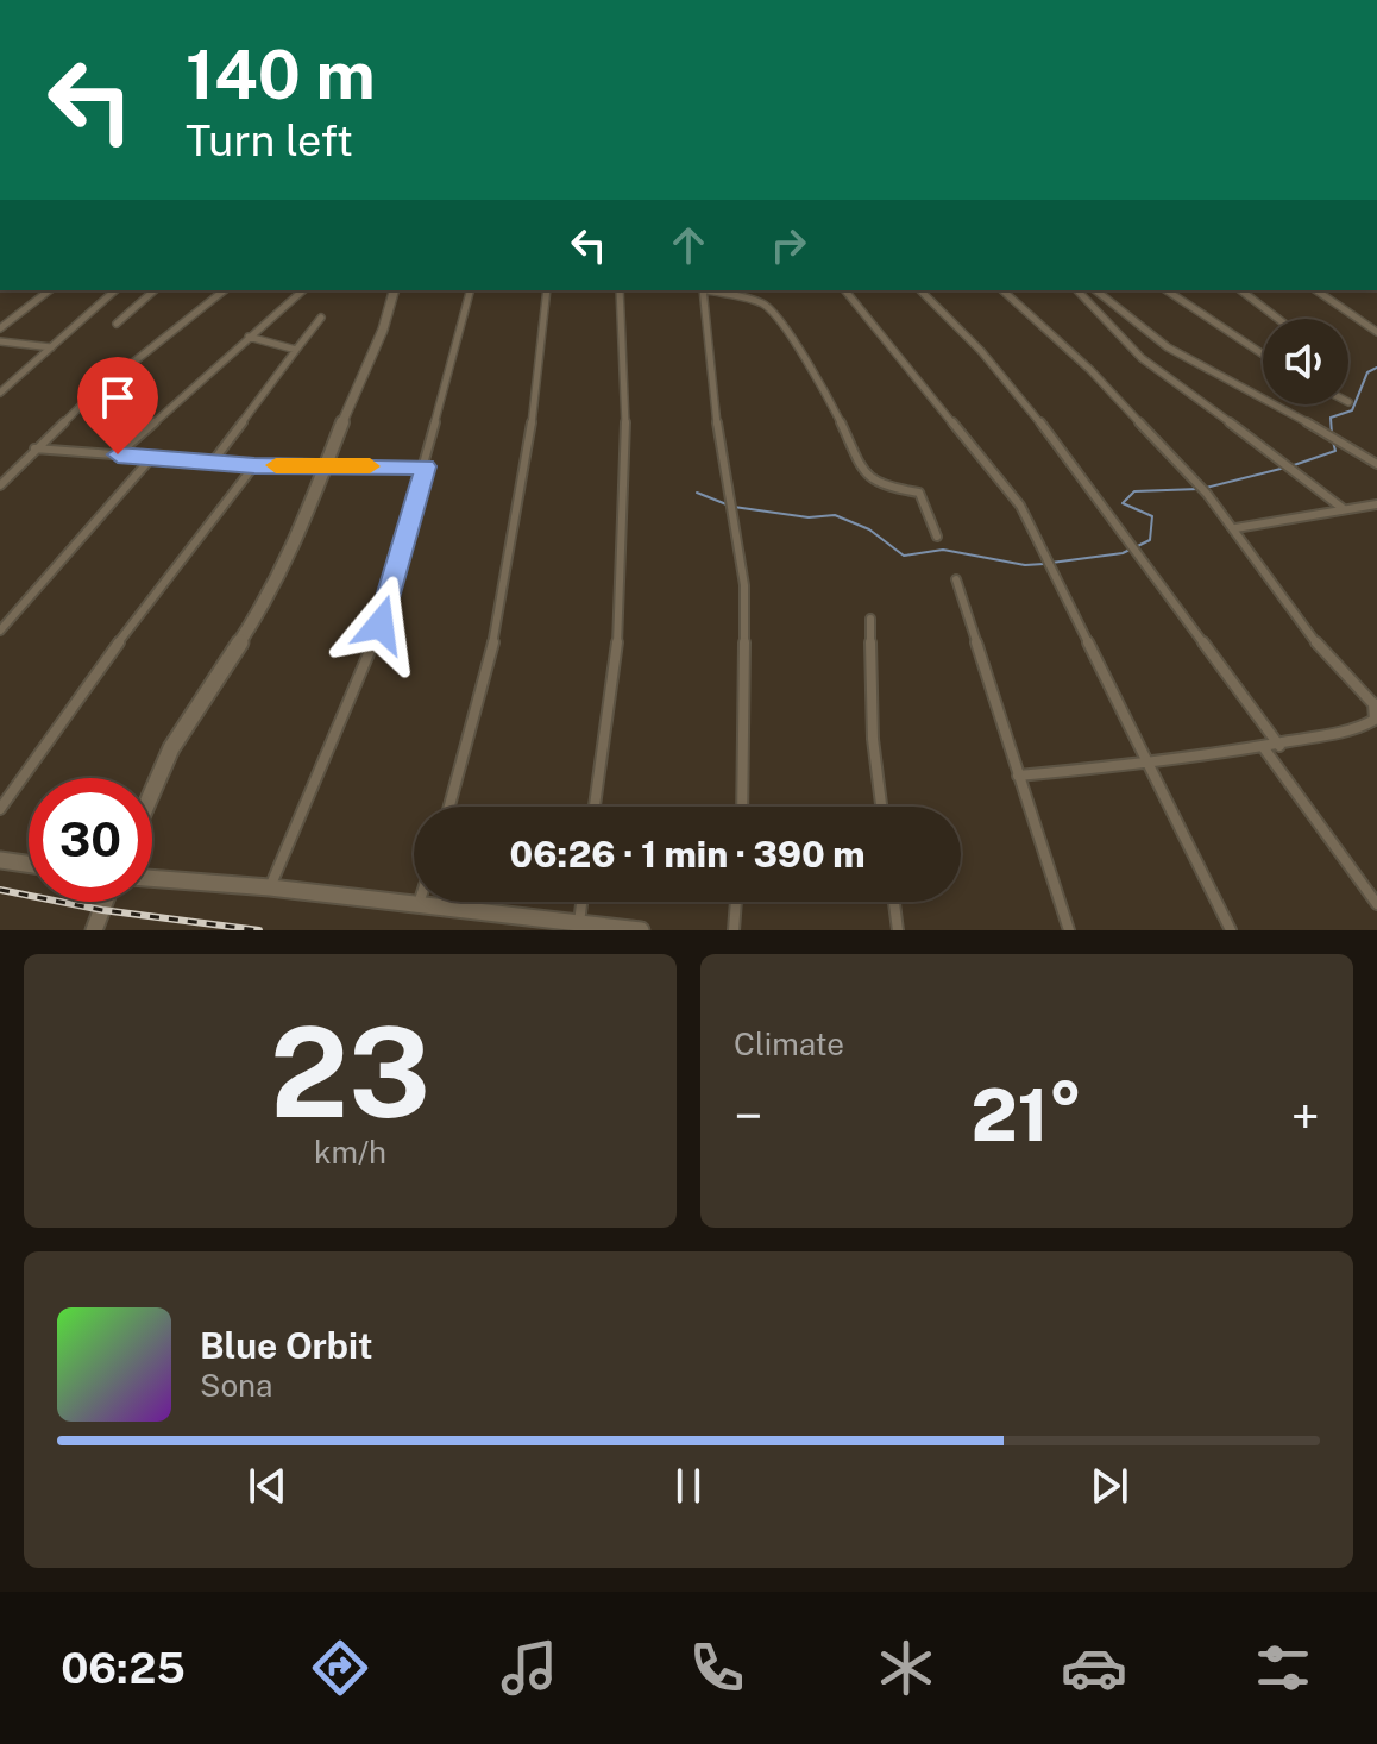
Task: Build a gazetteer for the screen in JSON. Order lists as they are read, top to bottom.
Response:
{
  "page": {
    "turn": ["140 m", "Turn left"],
    "limit": "30",
    "trip": "06:26 · 1 min · 390 m",
    "tile": [
      ["23", "km/h"],
      "Climate"
    ],
    "heat": ["−", "21°", "+"],
    "song": ["Blue Orbit", "Sona"],
    "tabs": "06:25"
  }
}
